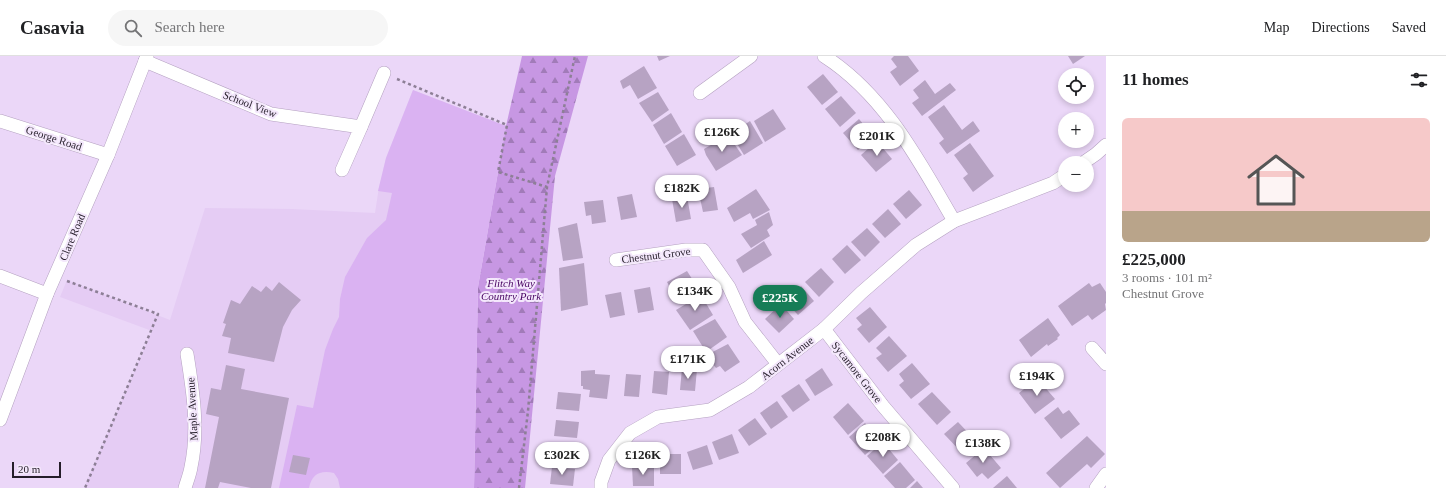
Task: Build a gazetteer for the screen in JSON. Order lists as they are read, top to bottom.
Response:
{
  "streets": {
    "street": [
      "School View",
      "George Road",
      "Clare Road",
      "Chestnut Grove",
      "Acorn Avenue",
      "Sycamore Grove",
      "Maple Avenue"
    ]
  },
  "crossings": [
    ["School View", "Clare Road"],
    ["George Road", "Clare Road"],
    ["Chestnut Grove", "Acorn Avenue"],
    ["Acorn Avenue", "Sycamore Grove"]
  ],
  "parks": ["Flitch Way Country Park"],
  "scale_bar": "20 m",
  "page": {
    "header": "Casavia",
    "search": "Search here",
    "nav": ["Map", "Directions", "Saved"],
    "heading": "11 homes",
    "map_buttons": ["+", "−"],
    "list": [
      {
        "name": "£225,000",
        "note": "3 rooms · 101 m² · Chestnut Grove"
      }
    ],
    "price": [
      "£126K",
      "£201K",
      "£182K",
      "£134K",
      "£225K",
      "£171K",
      "£194K",
      "£208K",
      "£138K",
      "£302K",
      "£126K"
    ],
    "scale": "20 m"
  }
}
